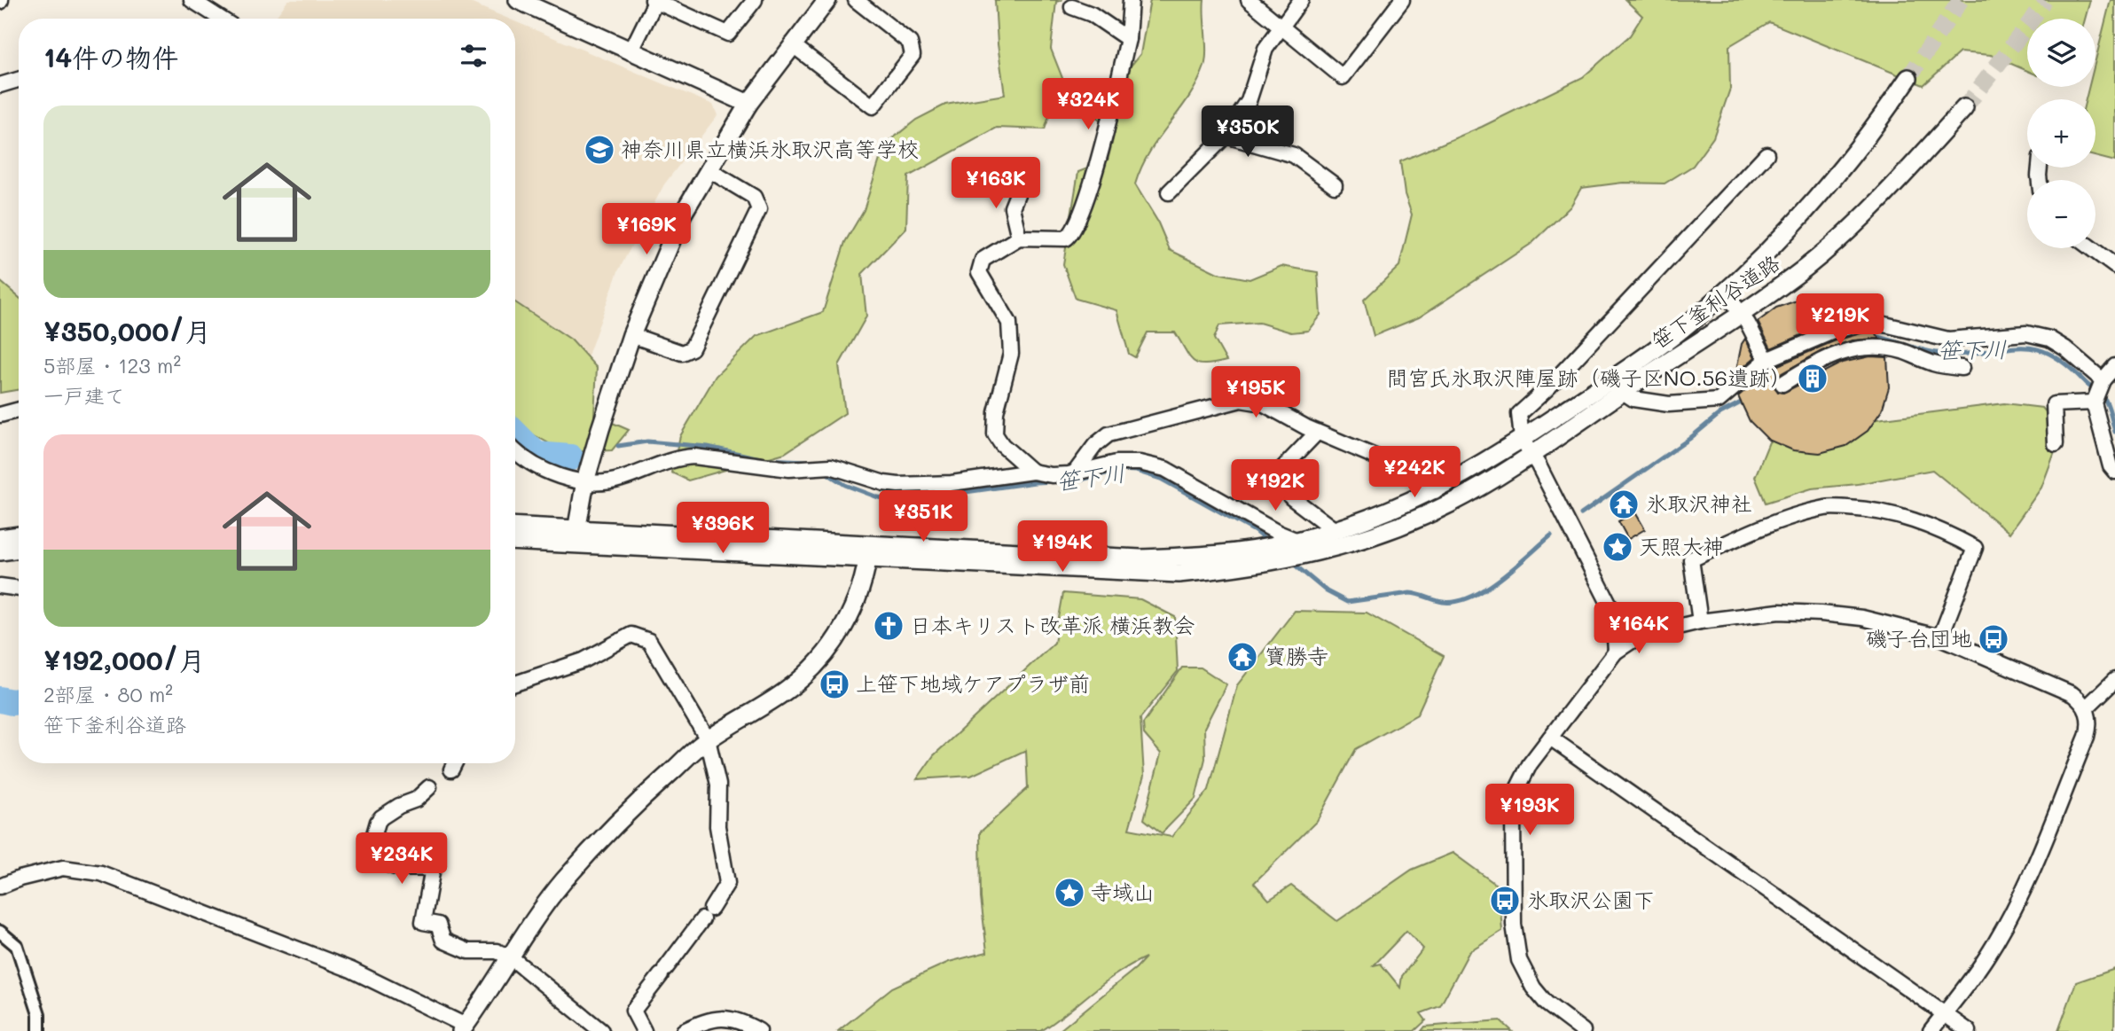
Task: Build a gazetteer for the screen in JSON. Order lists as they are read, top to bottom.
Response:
{
  "streets": {
    "street": ["笹下釜利谷道路"]
  },
  "water": ["笹下川"],
  "places": {
    "school or university": ["神奈川県立横浜氷取沢高等学校"],
    "building": ["間宮氏氷取沢陣屋跡（磯子区NO.56遺跡）"],
    "temple": ["氷取沢神社", "寶勝寺"],
    "place": ["天照大神", "寺域山"],
    "church": ["日本キリスト改革派 横浜教会"],
    "bus stop": ["磯子台団地", "上笹下地域ケアプラザ前", "氷取沢公園下"]
  },
  "page": {
    "map_buttons": ["+", "−"],
    "heading": "14件の物件",
    "price": [
      "¥324K",
      "¥350K",
      "¥163K",
      "¥169K",
      "¥219K",
      "¥195K",
      "¥242K",
      "¥192K",
      "¥351K",
      "¥396K",
      "¥194K",
      "¥164K",
      "¥193K",
      "¥234K"
    ],
    "list": [
      {
        "name": "¥350,000/月",
        "note": "5部屋 · 123 m² · 一戸建て"
      },
      {
        "name": "¥192,000/月",
        "note": "2部屋 · 80 m² · 笹下釜利谷道路"
      }
    ]
  }
}
